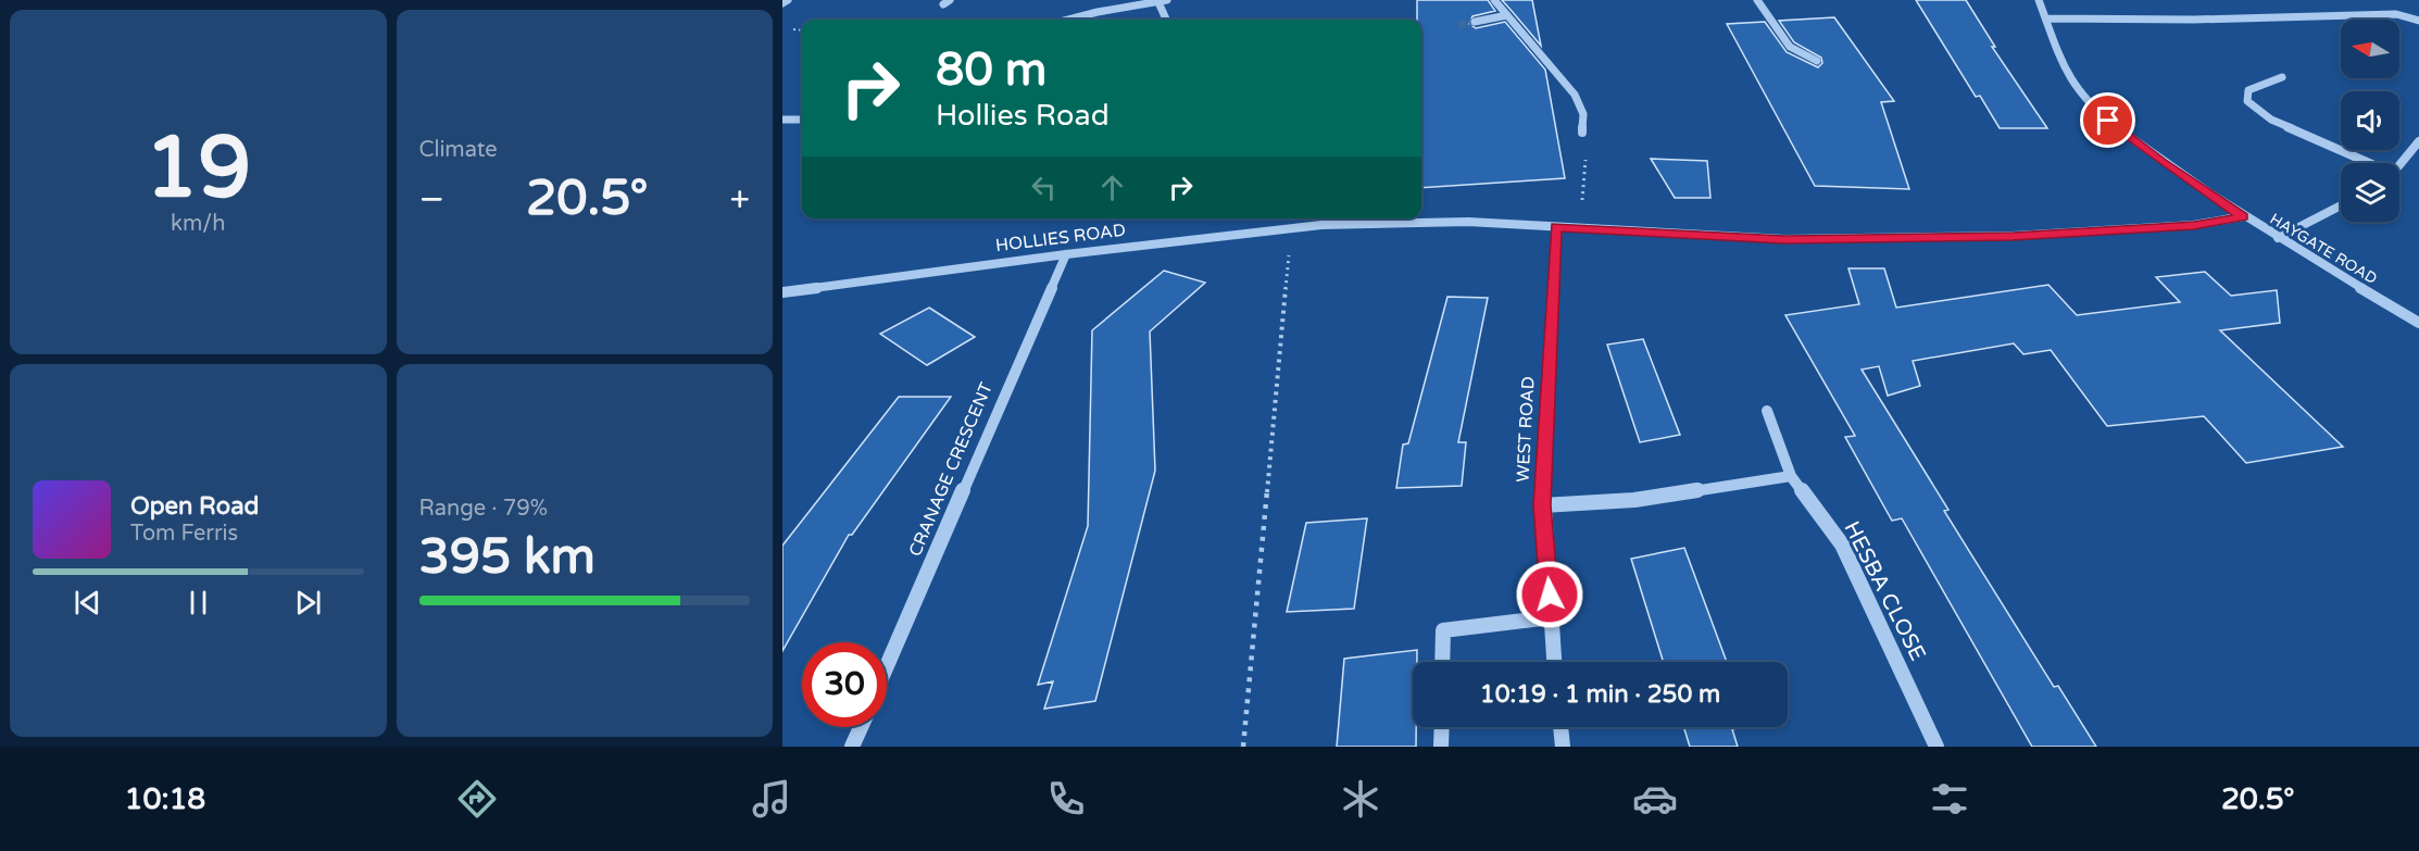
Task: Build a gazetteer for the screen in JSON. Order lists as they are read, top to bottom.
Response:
{
  "streets": {
    "street": [
      "HOLLIES ROAD",
      "HAYGATE ROAD",
      "WEST ROAD",
      "CRANAGE CRESCENT",
      "HESBA CLOSE"
    ]
  },
  "crossings": [
    ["HOLLIES ROAD", "HAYGATE ROAD"],
    ["HOLLIES ROAD", "WEST ROAD"],
    ["HOLLIES ROAD", "CRANAGE CRESCENT"]
  ],
  "north": "left",
  "page": {
    "tile": [
      ["19", "km/h"],
      "Climate",
      ["Range · 79%", "395 km"]
    ],
    "turn": ["80 m", "Hollies Road"],
    "heat": ["−", "20.5°", "+"],
    "song": ["Open Road", "Tom Ferris"],
    "limit": "30",
    "trip": "10:19 · 1 min · 250 m",
    "tabs": ["10:18", "20.5°"]
  }
}
